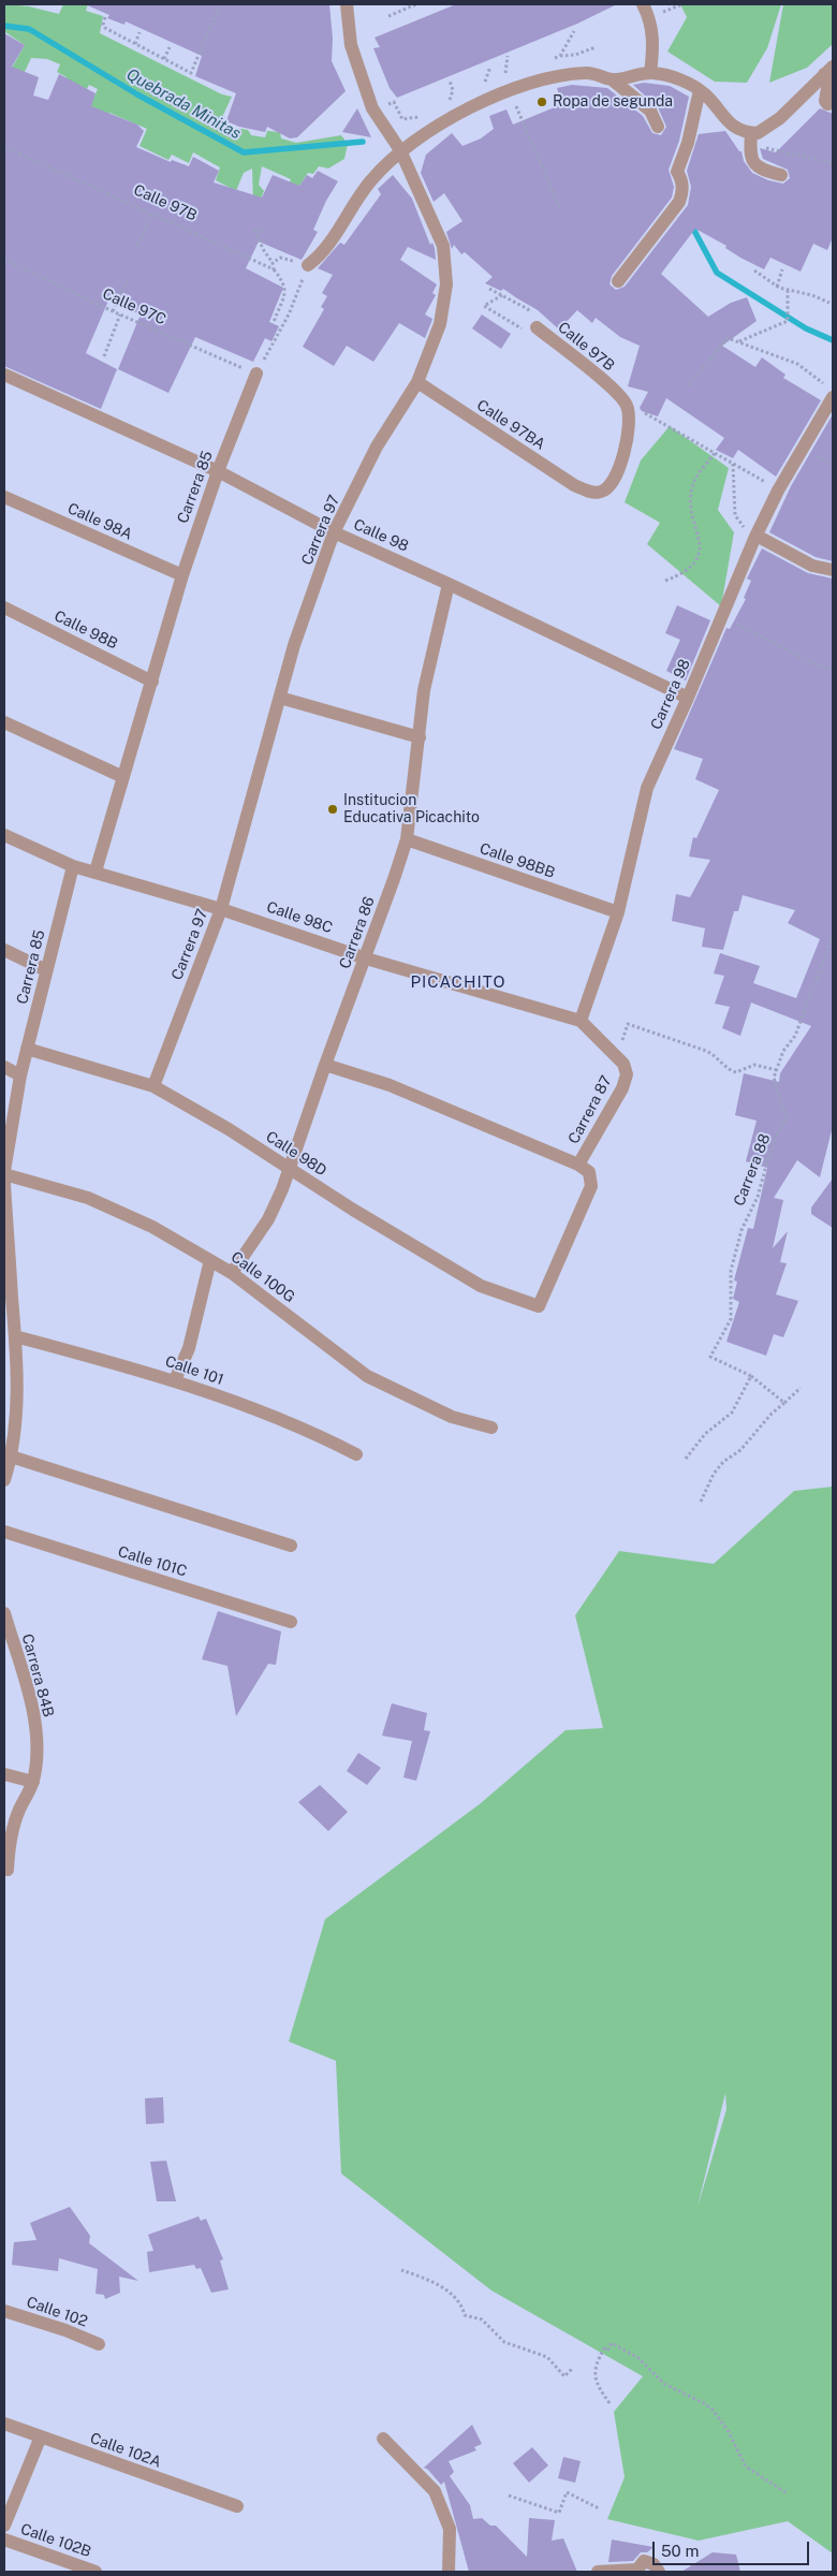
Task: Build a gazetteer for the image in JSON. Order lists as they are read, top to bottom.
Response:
{
  "streets": {
    "street": [
      "Calle 97B",
      "Calle 97BA",
      "Carrera 85",
      "Calle 98A",
      "Carrera 97",
      "Calle 98",
      "Calle 98B",
      "Carrera 98",
      "Calle 98BB",
      "Calle 98C",
      "Carrera 86",
      "Carrera 87",
      "Calle 98D",
      "Calle 100G",
      "Calle 101",
      "Calle 101C",
      "Carrera 84B",
      "Calle 102",
      "Calle 102A",
      "Calle 102B"
    ],
    "path": ["Calle 97C", "Carrera 88"]
  },
  "crossings": [
    ["Calle 97B", "Calle 97BA"],
    ["Calle 97C", "Carrera 85"],
    ["Calle 97BA", "Carrera 97"],
    ["Carrera 85", "Calle 98A"],
    ["Carrera 85", "Calle 98"],
    ["Carrera 85", "Calle 98B"],
    ["Carrera 85", "Calle 98C"],
    ["Carrera 85", "Calle 98D"],
    ["Carrera 85", "Calle 100G"],
    ["Carrera 97", "Calle 98"],
    ["Carrera 97", "Calle 98C"],
    ["Carrera 97", "Calle 98D"],
    ["Calle 98", "Carrera 98"],
    ["Calle 98", "Carrera 86"],
    ["Carrera 98", "Calle 98BB"],
    ["Carrera 98", "Calle 98C"],
    ["Calle 98BB", "Carrera 86"],
    ["Calle 98C", "Carrera 86"],
    ["Carrera 86", "Calle 98D"],
    ["Carrera 86", "Calle 100G"],
    ["Carrera 87", "Calle 98D"]
  ],
  "districts": ["PICACHITO"],
  "water": ["Quebrada Minitas"],
  "places": ["Ropa de segunda", "Institucion Educativa Picachito"],
  "scale_bar": "50 m"
}
